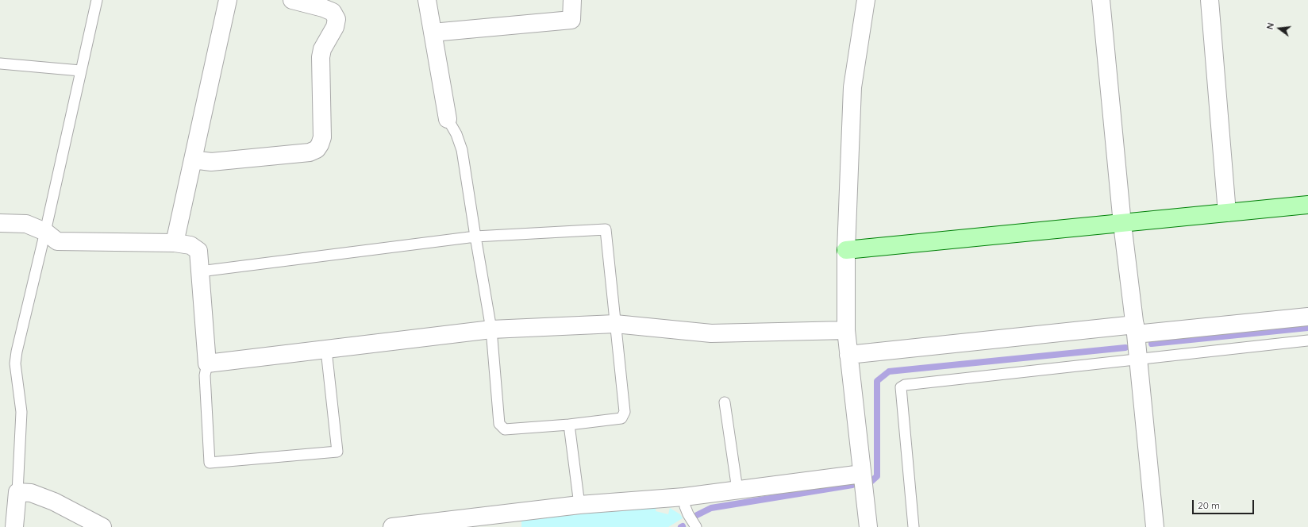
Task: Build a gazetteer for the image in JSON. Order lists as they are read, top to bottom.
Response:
{
  "scale_bar": "20 m",
  "north": "left"
}
